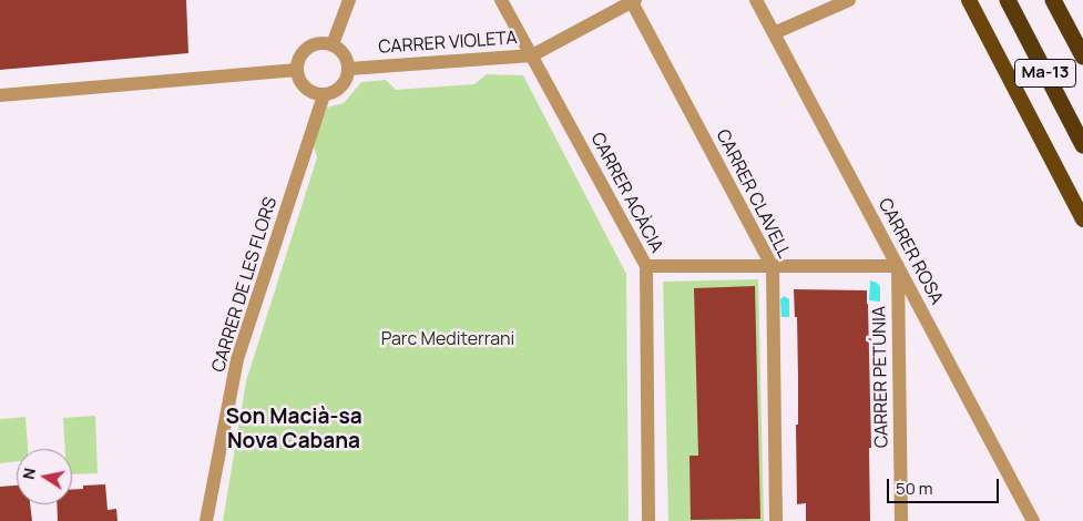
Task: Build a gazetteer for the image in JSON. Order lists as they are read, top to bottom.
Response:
{
  "streets": {
    "highway": ["Ma-13"],
    "street": [
      "CARRER VIOLETA",
      "CARRER ACÀCIA",
      "CARRER CLAVELL",
      "CARRER ROSA",
      "CARRER DE LES FLORS",
      "CARRER PETÚNIA"
    ]
  },
  "crossings": [
    ["CARRER VIOLETA", "CARRER ACÀCIA"],
    ["CARRER VIOLETA", "CARRER CLAVELL"],
    ["CARRER VIOLETA", "CARRER DE LES FLORS"],
    ["CARRER ROSA", "CARRER PETÚNIA"]
  ],
  "districts": ["Son Macià-sa Nova Cabana"],
  "parks": ["Parc Mediterrani"],
  "scale_bar": "50 m",
  "north": "left"
}
